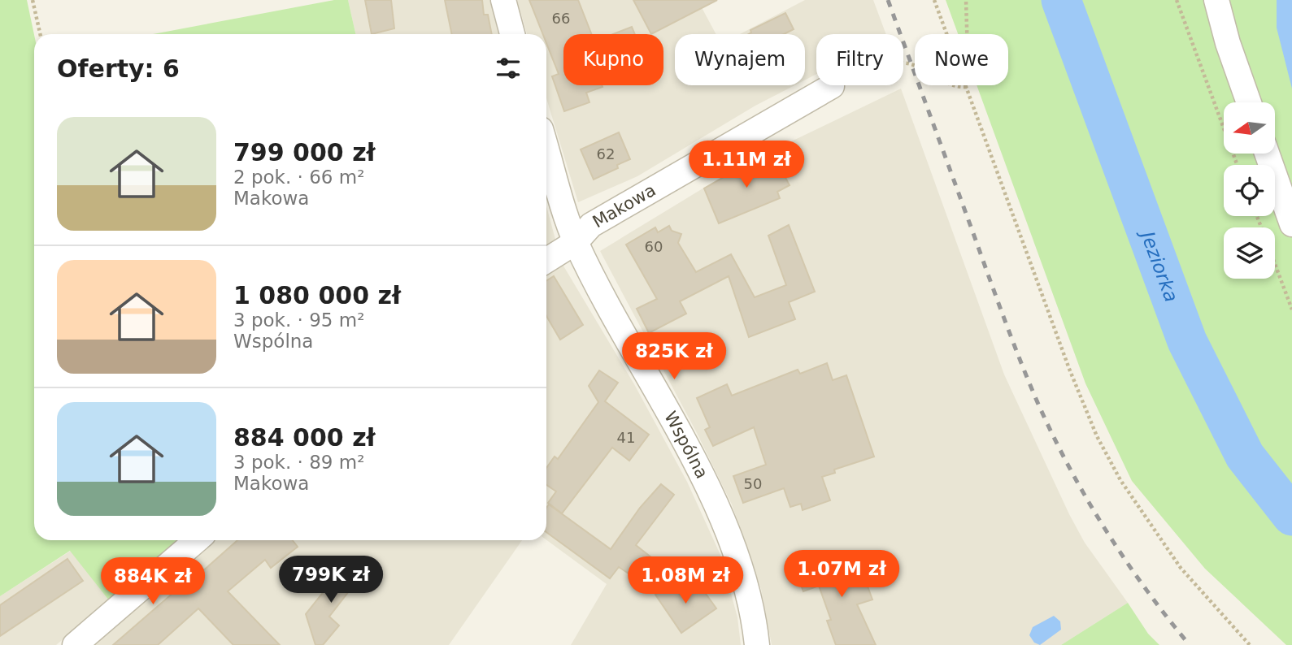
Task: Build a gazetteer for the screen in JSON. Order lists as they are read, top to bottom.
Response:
{
  "streets": {
    "street": ["Makowa", "Wspólna"]
  },
  "crossings": [
    ["Makowa", "Wspólna"]
  ],
  "water": ["Jeziorka"],
  "house_numbers": [
    "66",
    "62",
    "60",
    "41",
    "50"
  ],
  "north": "left",
  "page": {
    "chip": [
      "Kupno",
      "Wynajem",
      "Filtry",
      "Nowe"
    ],
    "heading": "Oferty: 6",
    "list": [
      {
        "name": "799 000 zł",
        "note": "2 pok. · 66 m² · Makowa"
      },
      {
        "name": "1 080 000 zł",
        "note": "3 pok. · 95 m² · Wspólna"
      },
      {
        "name": "884 000 zł",
        "note": "3 pok. · 89 m² · Makowa"
      }
    ],
    "price": [
      "1.11M zł",
      "825K zł",
      "1.07M zł",
      "799K zł",
      "1.08M zł",
      "884K zł"
    ]
  }
}
